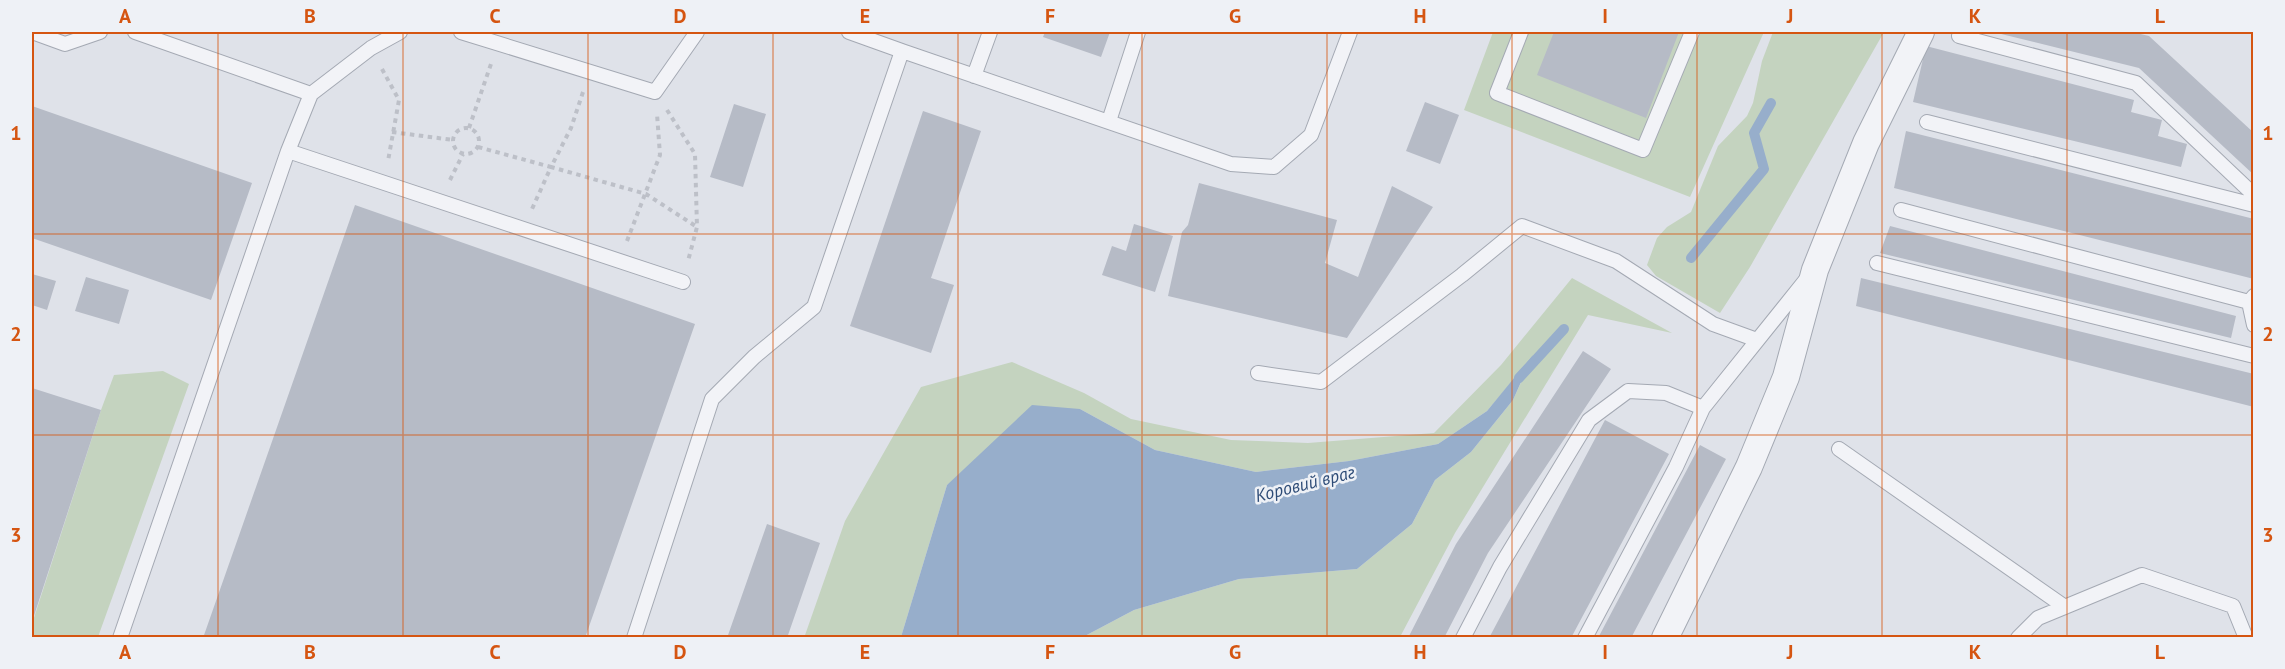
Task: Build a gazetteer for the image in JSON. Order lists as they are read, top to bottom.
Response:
{
  "water": ["Коровий враг"],
  "grid": {
    "columns": [
      "A",
      "B",
      "C",
      "D",
      "E",
      "F",
      "G",
      "H",
      "I",
      "J",
      "K",
      "L"
    ],
    "rows": ["1", "2", "3"]
  }
}
